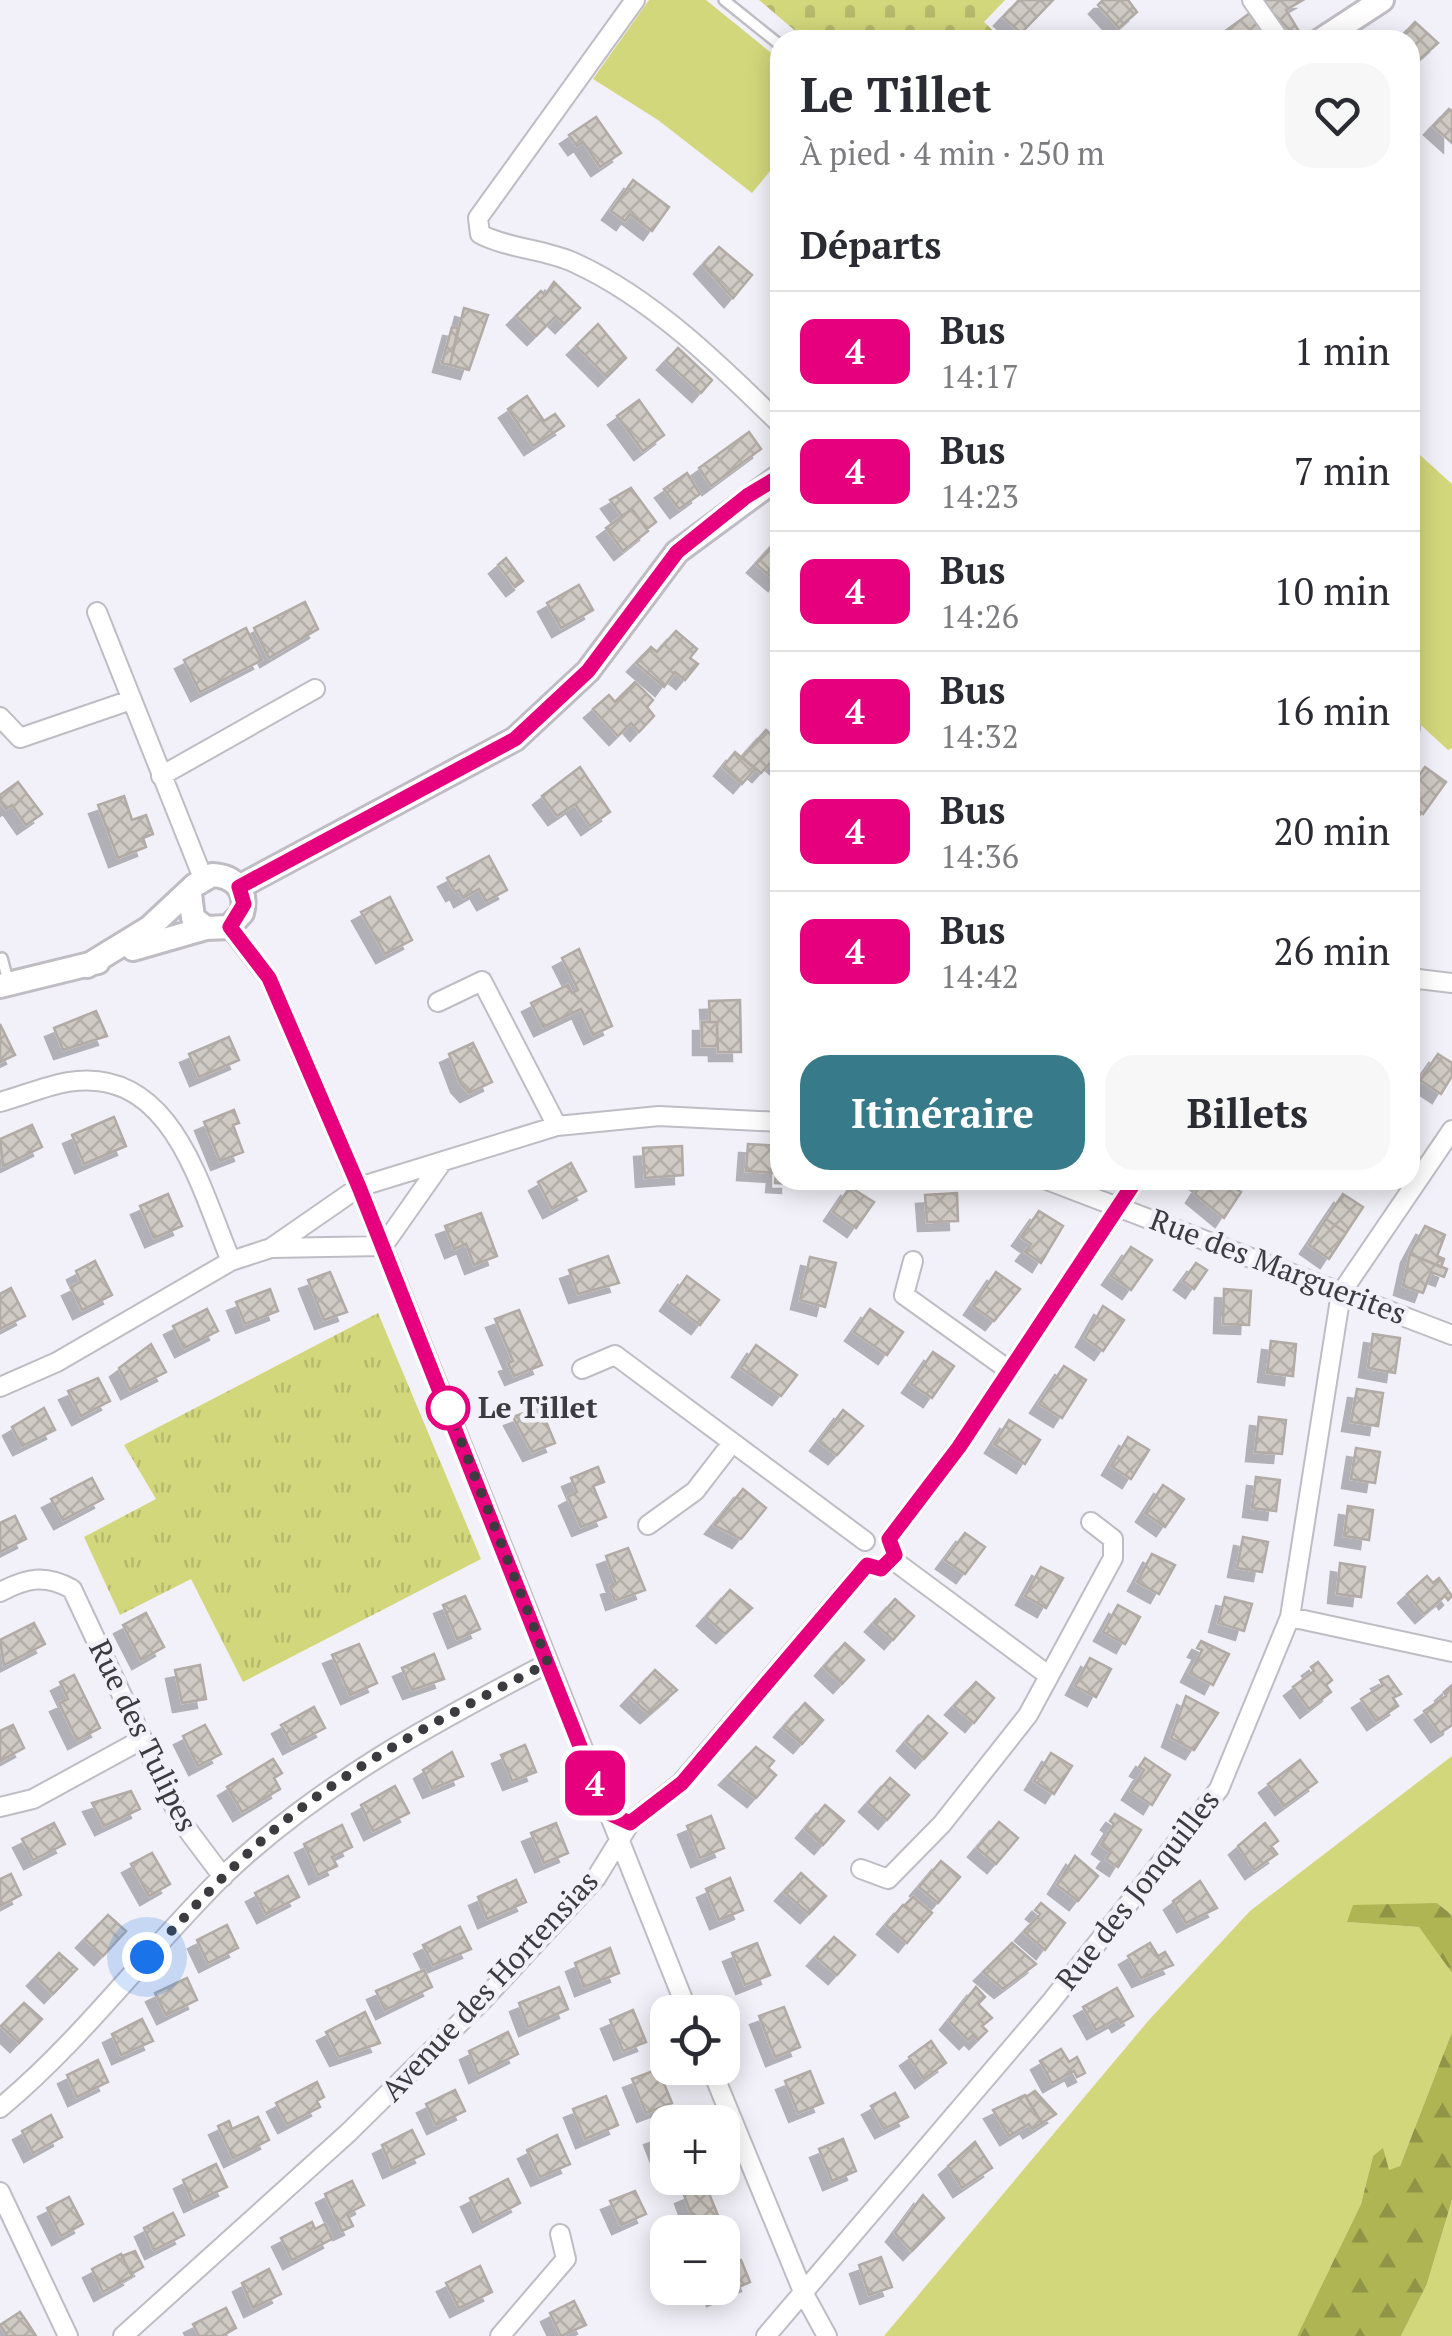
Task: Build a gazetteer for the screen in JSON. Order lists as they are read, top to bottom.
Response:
{
  "streets": {
    "street": [
      "Rue des Marguerites",
      "Rue des Tulipes",
      "Rue des Jonquilles",
      "Avenue des Hortensias"
    ]
  },
  "crossings": [
    ["Rue des Marguerites", "Rue des Jonquilles"]
  ],
  "places": ["Le Tillet"],
  "lines": ["bus line 4"],
  "page": {
    "on_map": "4",
    "heading": [
      ["Le Tillet", "À pied · 4 min · 250 m"],
      "Départs"
    ],
    "list": [
      {
        "mark": "4",
        "name": "Bus",
        "note": "14:17",
        "value": "1 min"
      },
      {
        "mark": "4",
        "name": "Bus",
        "note": "14:23",
        "value": "7 min"
      },
      {
        "mark": "4",
        "name": "Bus",
        "note": "14:26",
        "value": "10 min"
      },
      {
        "mark": "4",
        "name": "Bus",
        "note": "14:32",
        "value": "16 min"
      },
      {
        "mark": "4",
        "name": "Bus",
        "note": "14:36",
        "value": "20 min"
      },
      {
        "mark": "4",
        "name": "Bus",
        "note": "14:42",
        "value": "26 min"
      }
    ],
    "buttons": ["Itinéraire", "Billets"],
    "map_buttons": ["+", "−"]
  }
}
